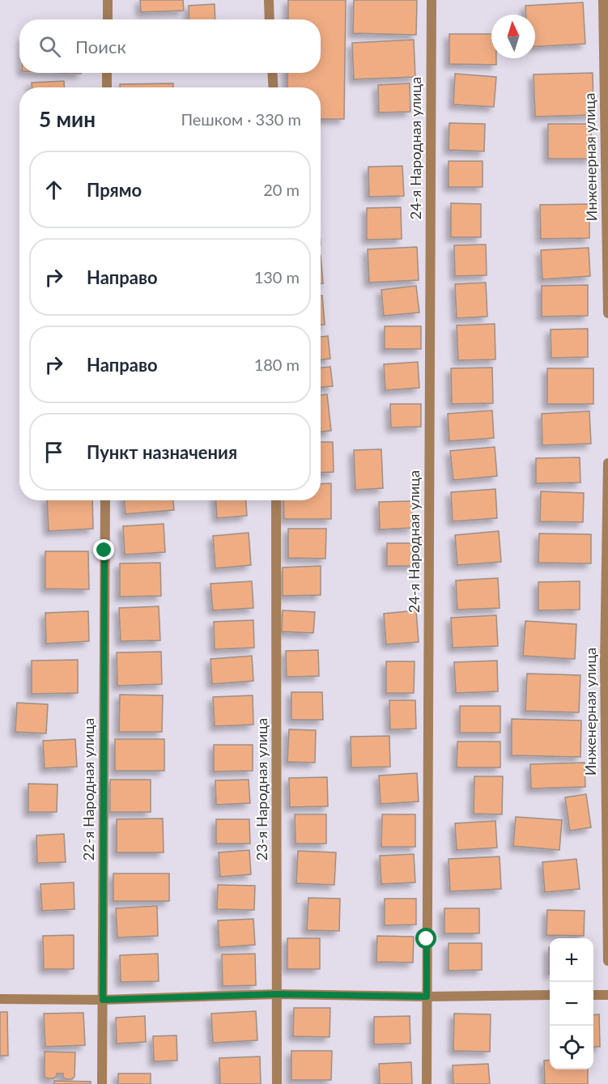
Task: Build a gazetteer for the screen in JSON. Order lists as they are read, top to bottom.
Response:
{
  "streets": {
    "street": [
      "24-я Народная улица",
      "Инженерная улица",
      "22-я Народная улица",
      "23-я Народная улица"
    ]
  },
  "north": "top",
  "page": {
    "search": "Поиск",
    "heading": ["5 мин", "Пешком · 330 m"],
    "list": [
      ["Прямо", "20 m"],
      ["Направо", "130 m"],
      ["Направо", "180 m"],
      "Пункт назначения"
    ],
    "map_buttons": ["+", "−"]
  }
}
